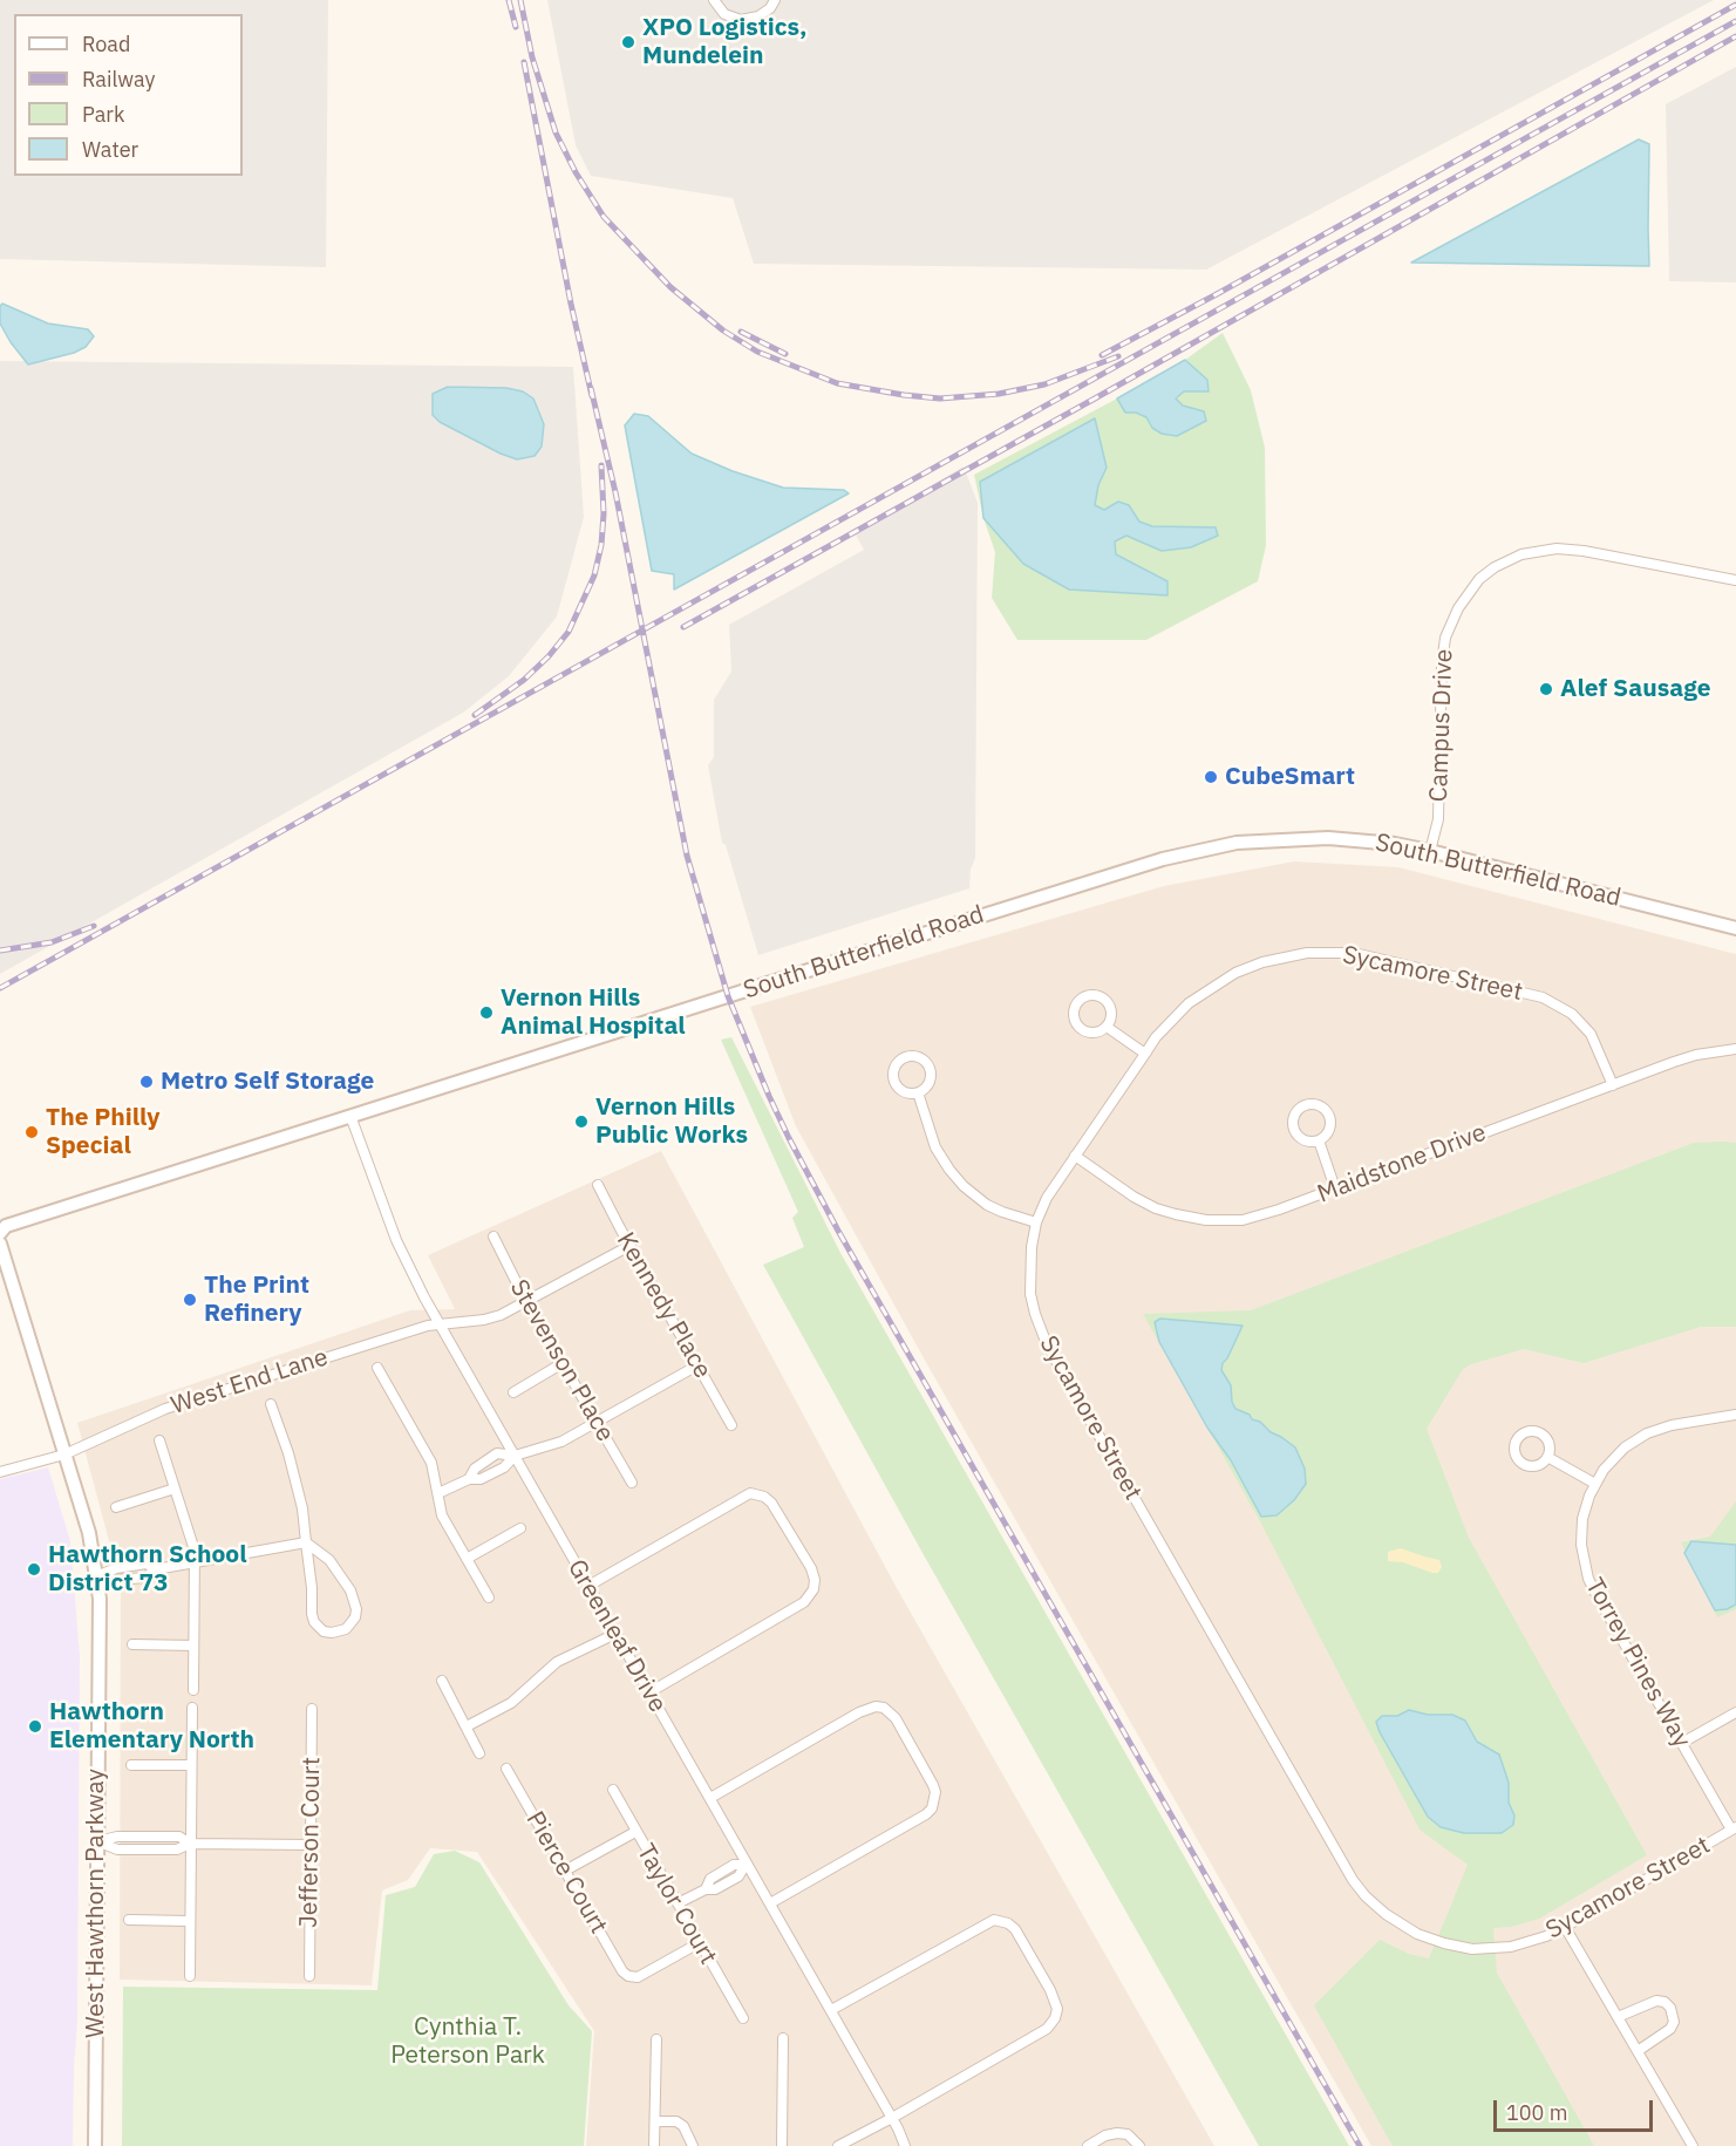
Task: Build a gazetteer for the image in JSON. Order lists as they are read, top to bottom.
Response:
{
  "streets": {
    "main road": ["South Butterfield Road", "West Hawthorn Parkway"],
    "street": [
      "Campus Drive",
      "Sycamore Street",
      "Maidstone Drive",
      "Kennedy Place",
      "Stevenson Place",
      "West End Lane",
      "Greenleaf Drive",
      "Torrey Pines Way",
      "Jefferson Court",
      "Pierce Court",
      "Taylor Court"
    ]
  },
  "crossings": [
    ["Campus Drive", "South Butterfield Road"],
    ["South Butterfield Road", "Greenleaf Drive"],
    ["Sycamore Street", "Maidstone Drive"],
    ["Sycamore Street", "Torrey Pines Way"],
    ["Kennedy Place", "West End Lane"],
    ["Stevenson Place", "West End Lane"],
    ["West End Lane", "Greenleaf Drive"],
    ["West End Lane", "West Hawthorn Parkway"],
    ["Pierce Court", "Taylor Court"]
  ],
  "parks": ["Cynthia T. Peterson Park"],
  "places": [
    "XPO Logistics, Mundelein",
    "Alef Sausage",
    "CubeSmart",
    "Vernon Hills Animal Hospital",
    "Metro Self Storage",
    "Vernon Hills Public Works",
    "The Philly Special",
    "The Print Refinery",
    "Hawthorn School District 73",
    "Hawthorn Elementary North"
  ],
  "legend": [
    "Road",
    "Railway",
    "Park",
    "Water"
  ],
  "scale_bar": "100 m"
}
